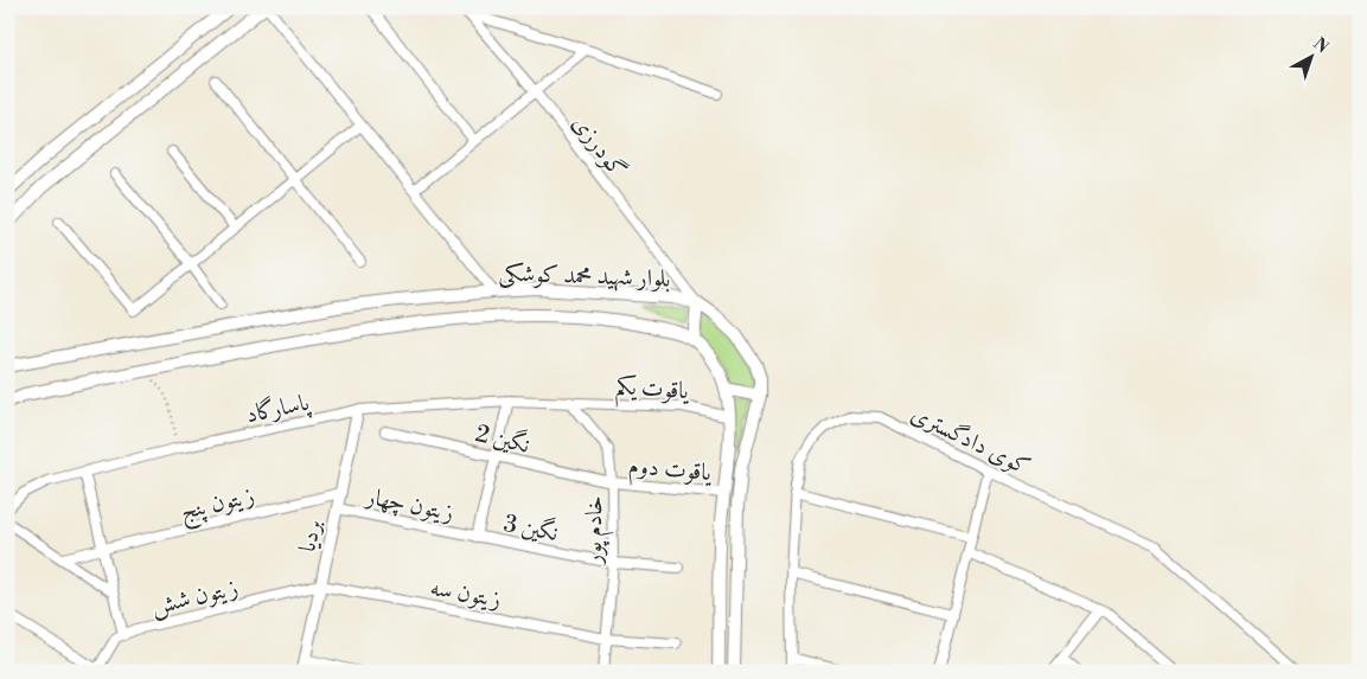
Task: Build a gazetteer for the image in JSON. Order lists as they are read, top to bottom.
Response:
{
  "streets": {
    "main road": ["بلوار شهید محمد کوشکی"],
    "street": [
      "گودرزی",
      "یاقوت یکم",
      "پاسارگاد",
      "نگین 2",
      "کوی دادگستری",
      "یاقوت دوم",
      "زیتون پنج",
      "زیتون چهار",
      "نگین 3",
      "خادم پور",
      "بردیا",
      "زیتون سه",
      "زیتون شش"
    ]
  },
  "crossings": [
    ["گودرزی", "بلوار شهید محمد کوشکی"],
    ["بلوار شهید محمد کوشکی", "یاقوت یکم"],
    ["بلوار شهید محمد کوشکی", "یاقوت دوم"],
    ["یاقوت یکم", "پاسارگاد"],
    ["یاقوت یکم", "خادم پور"],
    ["پاسارگاد", "خادم پور"],
    ["پاسارگاد", "بردیا"],
    ["نگین 2", "یاقوت دوم"],
    ["نگین 2", "خادم پور"],
    ["یاقوت دوم", "خادم پور"],
    ["زیتون پنج", "بردیا"],
    ["زیتون چهار", "نگین 3"],
    ["زیتون چهار", "بردیا"],
    ["نگین 3", "خادم پور"],
    ["خادم پور", "زیتون سه"],
    ["بردیا", "زیتون سه"],
    ["بردیا", "زیتون شش"],
    ["زیتون سه", "زیتون شش"]
  ],
  "north": "top right"
}
